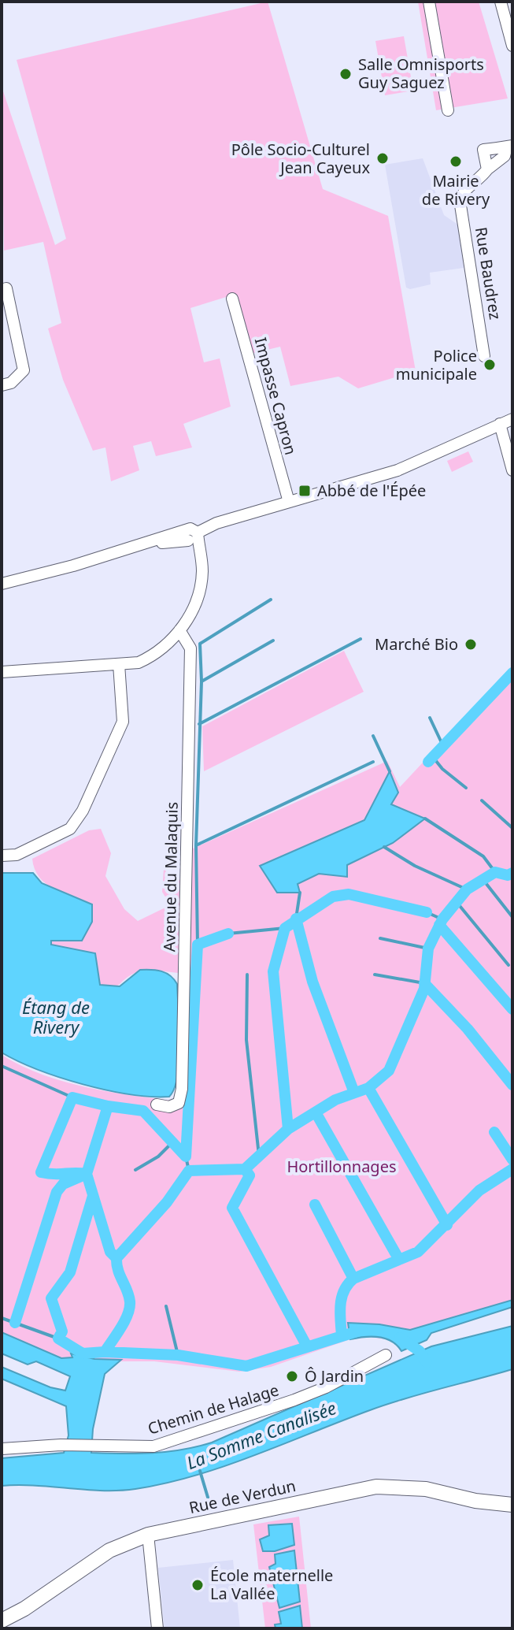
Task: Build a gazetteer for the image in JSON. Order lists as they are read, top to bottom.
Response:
{
  "streets": {
    "street": [
      "Rue Baudrez",
      "Impasse Capron",
      "Avenue du Malaquis",
      "Chemin de Halage",
      "Rue de Verdun"
    ]
  },
  "water": ["Étang de Rivery", "La Somme Canalisée"],
  "parks": ["Hortillonnages"],
  "places": {
    "other": [
      "Salle Omnisports Guy Saguez",
      "Pôle Socio-Culturel Jean Cayeux",
      "Mairie de Rivery",
      "Police municipale",
      "Marché Bio",
      "Ô Jardin",
      "École maternelle La Vallée"
    ],
    "transit": ["Abbé de l'Épée"]
  }
}
